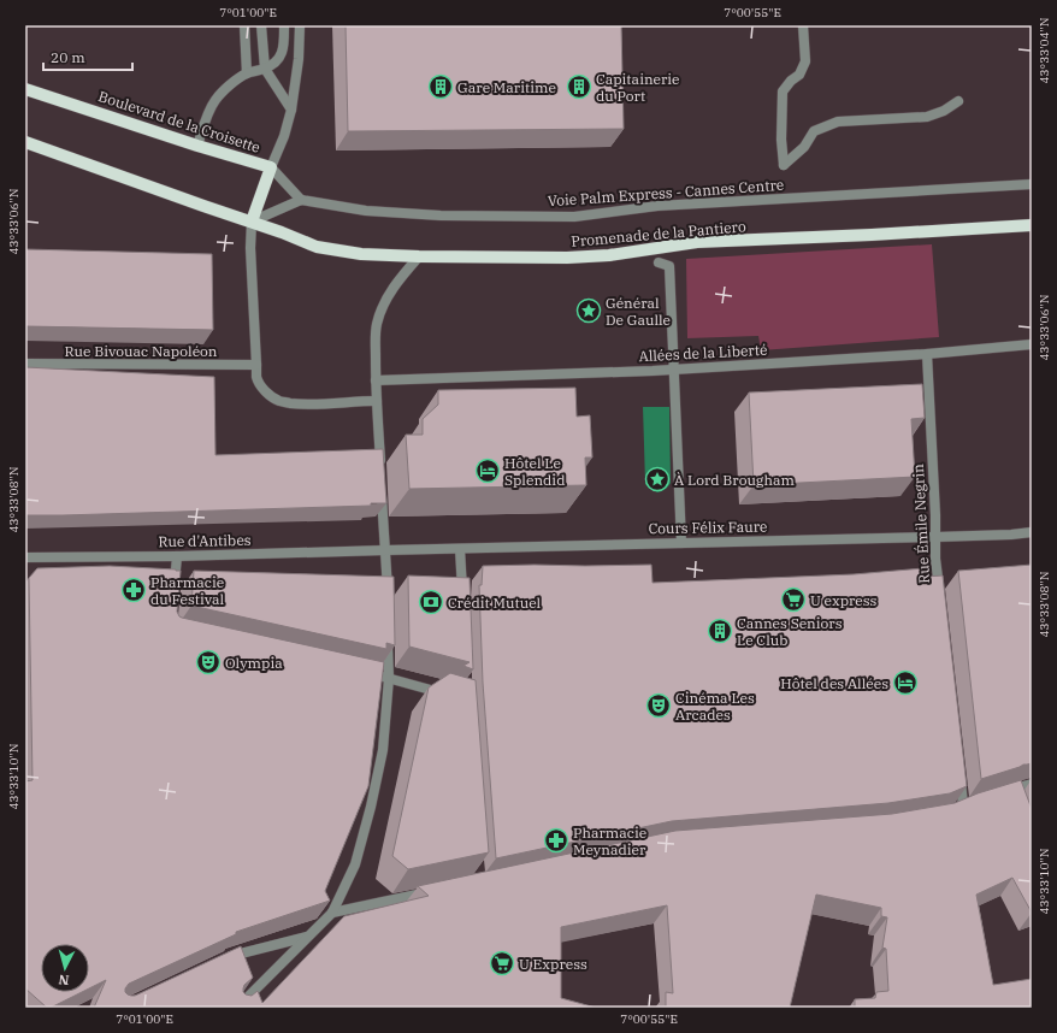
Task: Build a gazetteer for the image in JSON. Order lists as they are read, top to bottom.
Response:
{
  "streets": {
    "main road": ["Boulevard de la Croisette", "Promenade de la Pantiero"],
    "street": [
      "Voie Palm Express - Cannes Centre",
      "Rue Bivouac Napoléon",
      "Allées de la Liberté",
      "Rue Émile Negrin",
      "Cours Félix Faure",
      "Rue d'Antibes"
    ]
  },
  "crossings": [
    ["Boulevard de la Croisette", "Promenade de la Pantiero"],
    ["Allées de la Liberté", "Rue Émile Negrin"],
    ["Rue Émile Negrin", "Cours Félix Faure"],
    ["Cours Félix Faure", "Rue d'Antibes"]
  ],
  "places": {
    "building": ["Gare Maritime", "Capitainerie du Port", "Cannes Seniors Le Club"],
    "place": ["Général De Gaulle", "À Lord Brougham"],
    "hotel": ["Hôtel Le Splendid", "Hôtel des Allées"],
    "pharmacy": ["Pharmacie du Festival", "Pharmacie Meynadier"],
    "supermarket": ["U express", "U Express"],
    "bank": ["Crédit Mutuel"],
    "theatre": ["Olympia", "Cinéma Les Arcades"]
  },
  "scale_bar": "20 m",
  "north": "bottom",
  "coordinates": [
    "7°01'00\"E",
    "7°00'55\"E",
    "43°33'04\"N",
    "43°33'06\"N",
    "43°33'08\"N",
    "43°33'10\"N"
  ]
}
